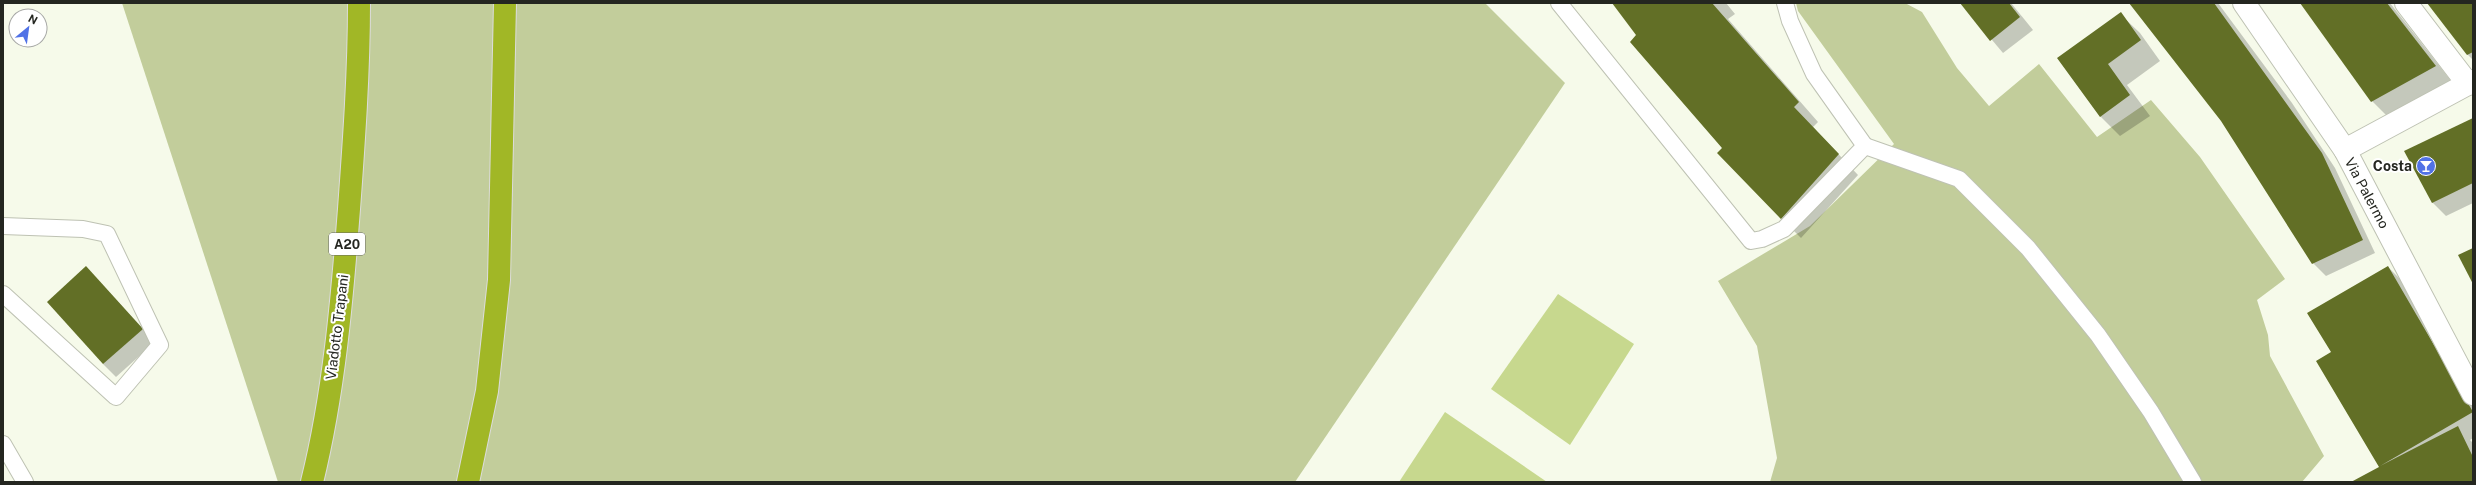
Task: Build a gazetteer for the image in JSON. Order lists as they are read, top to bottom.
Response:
{
  "streets": {
    "highway": ["A20", "Viadotto Trapani"],
    "street": ["Via Palermo"]
  },
  "places": {
    "bar": ["Costa"]
  },
  "north": "top right"
}
